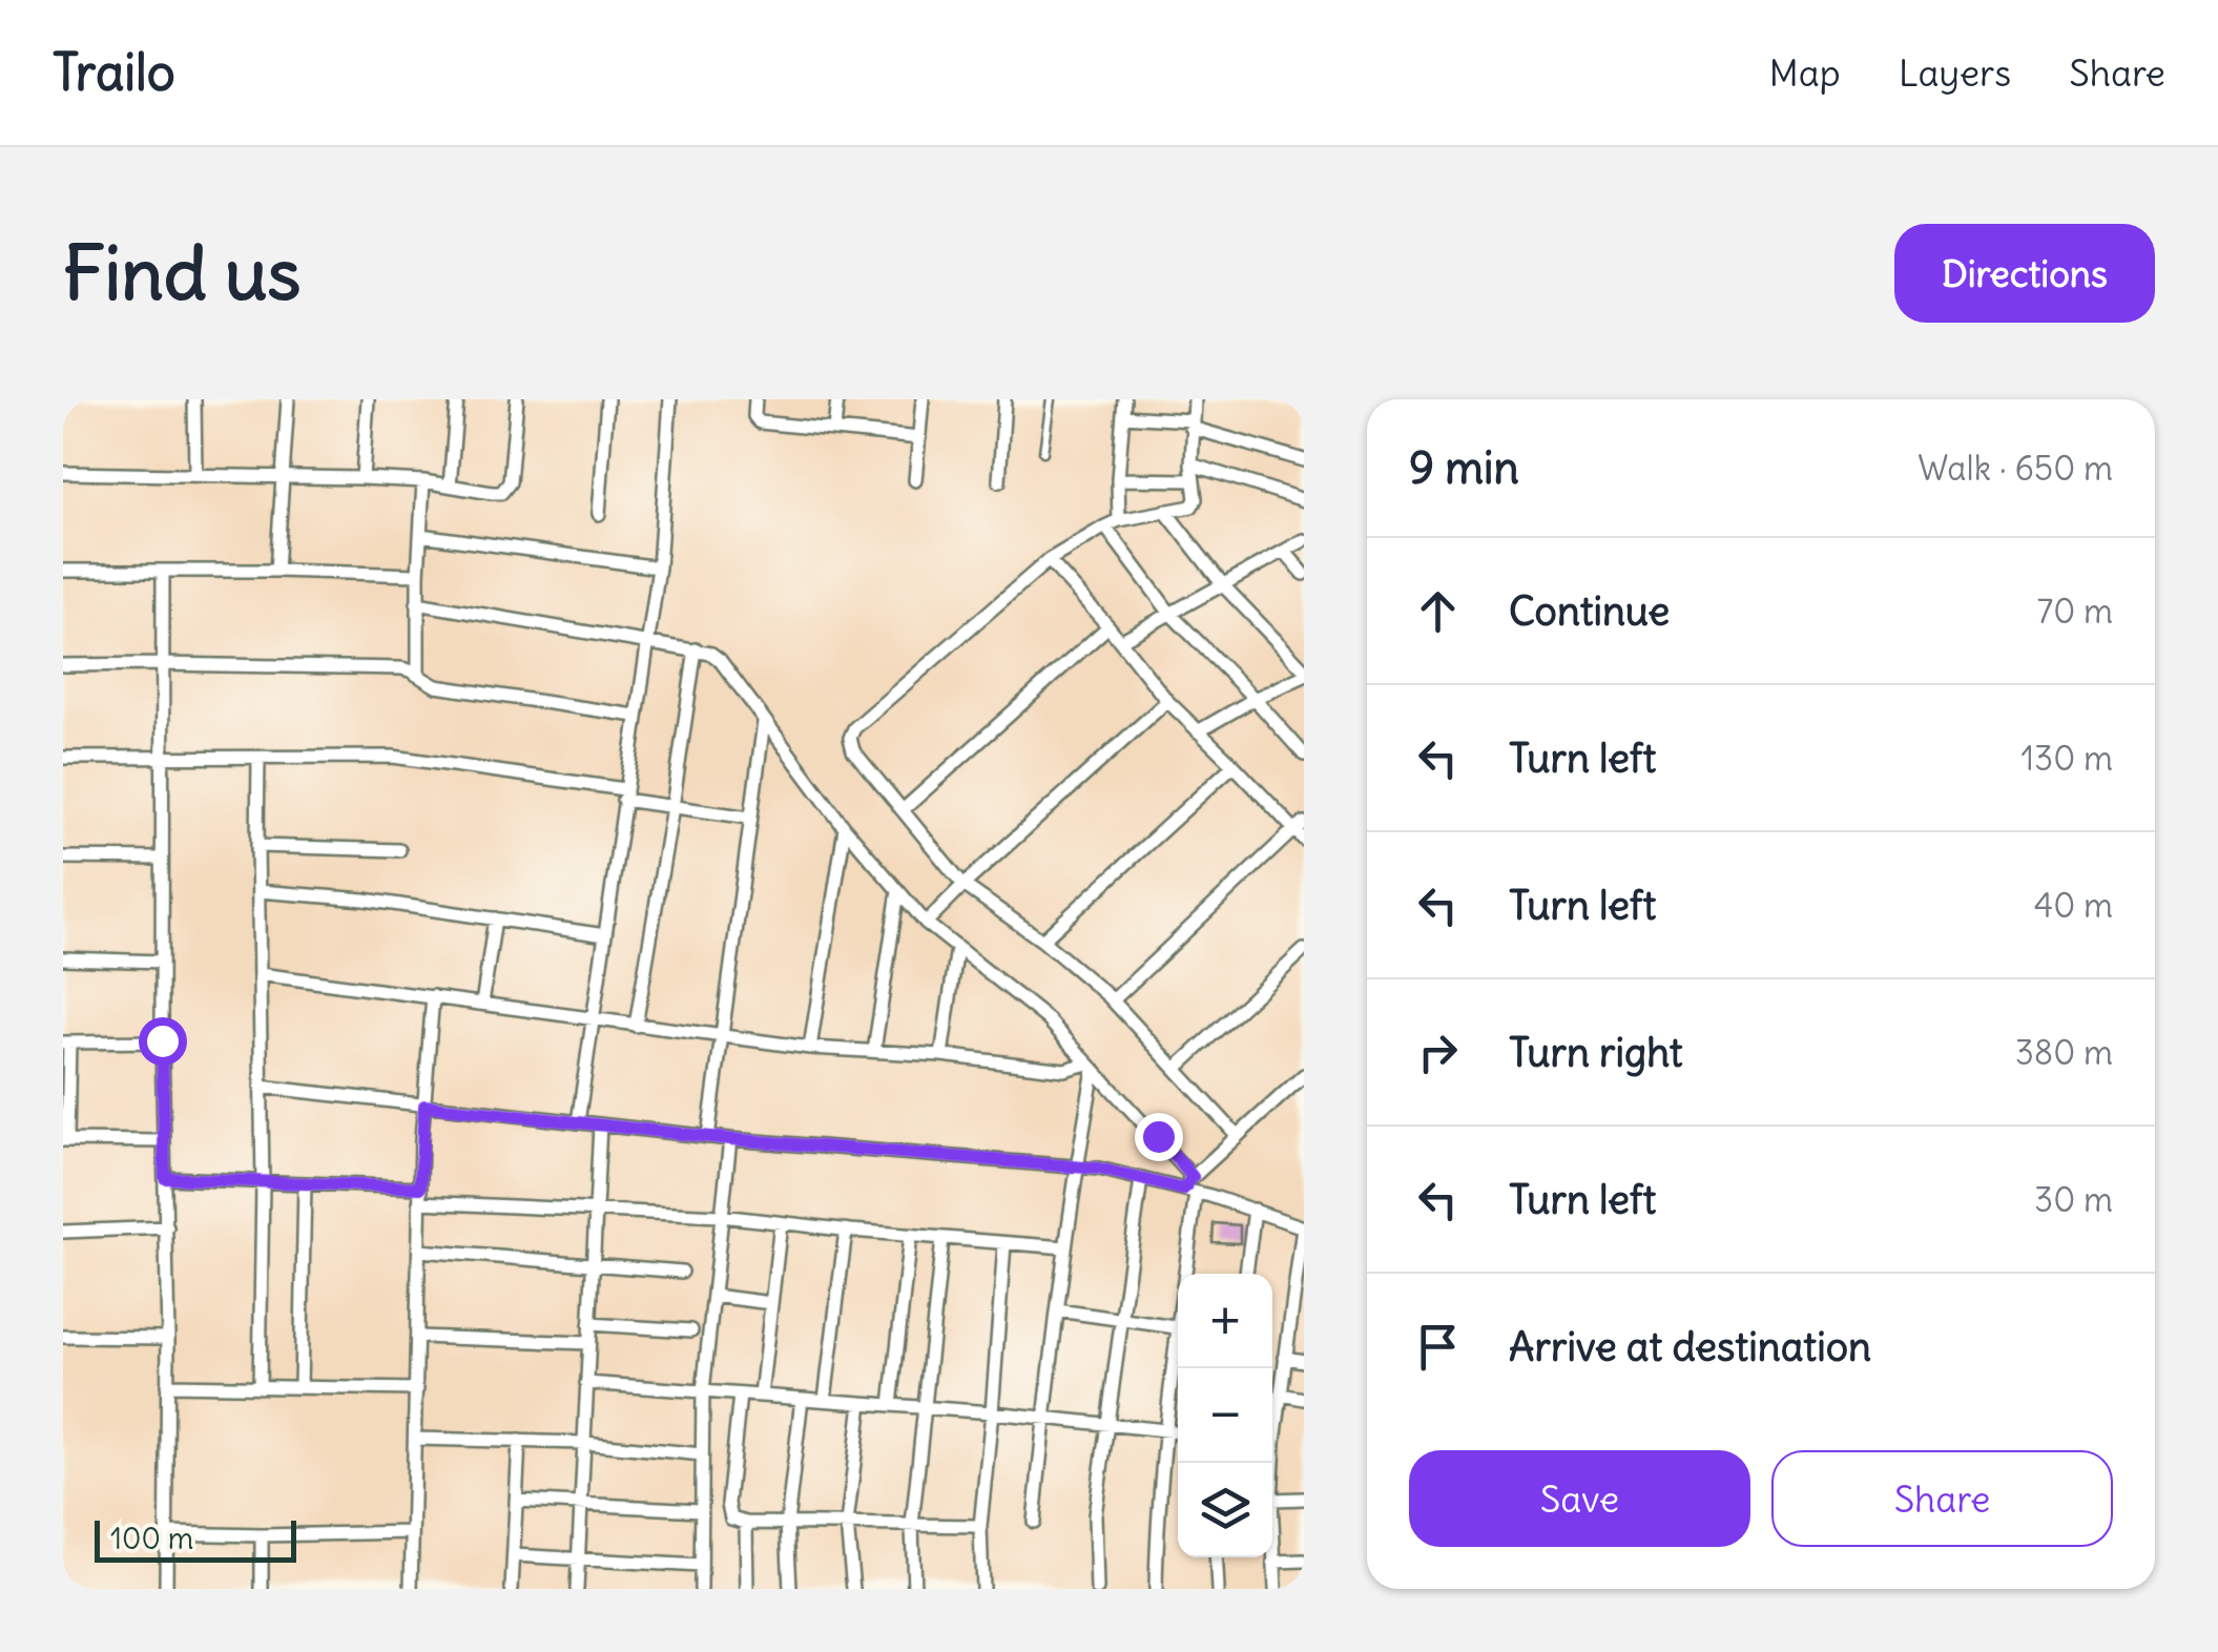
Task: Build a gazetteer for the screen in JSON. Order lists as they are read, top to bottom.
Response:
{
  "scale_bar": "100 m",
  "page": {
    "header": "Trailo",
    "nav": ["Map", "Layers", "Share"],
    "buttons": [
      "Directions",
      ["Save", "Share"]
    ],
    "title": "Find us",
    "heading": ["9 min", "Walk · 650 m"],
    "list": [
      ["Continue", "70 m"],
      ["Turn left", "130 m"],
      ["Turn left", "40 m"],
      ["Turn right", "380 m"],
      ["Turn left", "30 m"],
      "Arrive at destination"
    ],
    "map_buttons": ["+", "−"],
    "scale": "100 m"
  }
}
